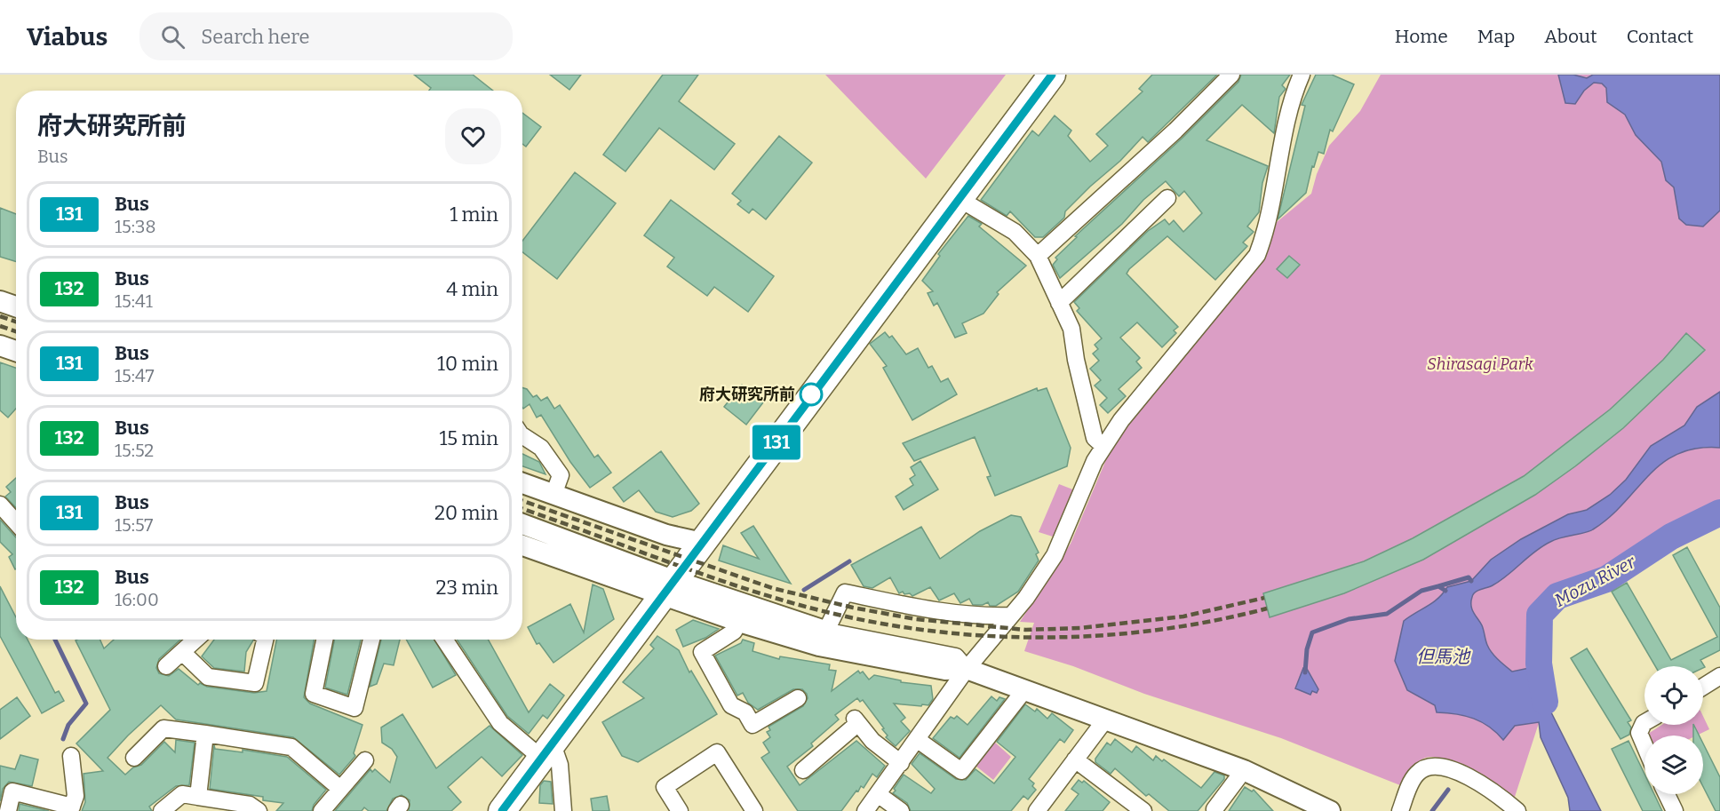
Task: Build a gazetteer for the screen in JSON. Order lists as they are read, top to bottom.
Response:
{
  "water": ["Mozu River", "但馬池"],
  "parks": ["Shirasagi Park"],
  "places": ["府大研究所前"],
  "lines": ["bus line 131"],
  "page": {
    "header": "Viabus",
    "search": "Search here",
    "nav": [
      "Home",
      "Map",
      "About",
      "Contact"
    ],
    "on_map": "131",
    "heading": ["府大研究所前", "Bus"],
    "list": [
      {
        "mark": "131",
        "name": "Bus",
        "note": "15:38",
        "value": "1 min"
      },
      {
        "mark": "132",
        "name": "Bus",
        "note": "15:41",
        "value": "4 min"
      },
      {
        "mark": "131",
        "name": "Bus",
        "note": "15:47",
        "value": "10 min"
      },
      {
        "mark": "132",
        "name": "Bus",
        "note": "15:52",
        "value": "15 min"
      },
      {
        "mark": "131",
        "name": "Bus",
        "note": "15:57",
        "value": "20 min"
      },
      {
        "mark": "132",
        "name": "Bus",
        "note": "16:00",
        "value": "23 min"
      }
    ]
  }
}
